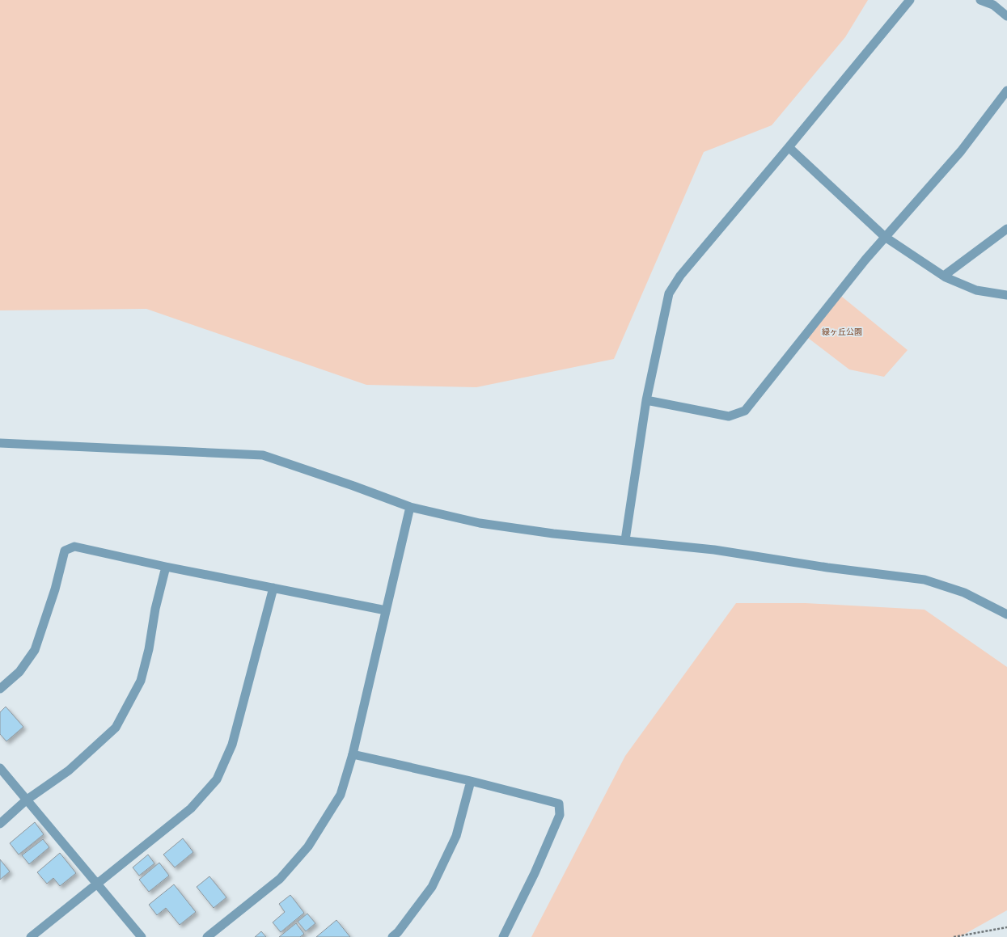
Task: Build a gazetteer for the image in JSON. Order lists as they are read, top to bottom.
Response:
{
  "parks": ["緑ヶ丘公園"]
}
